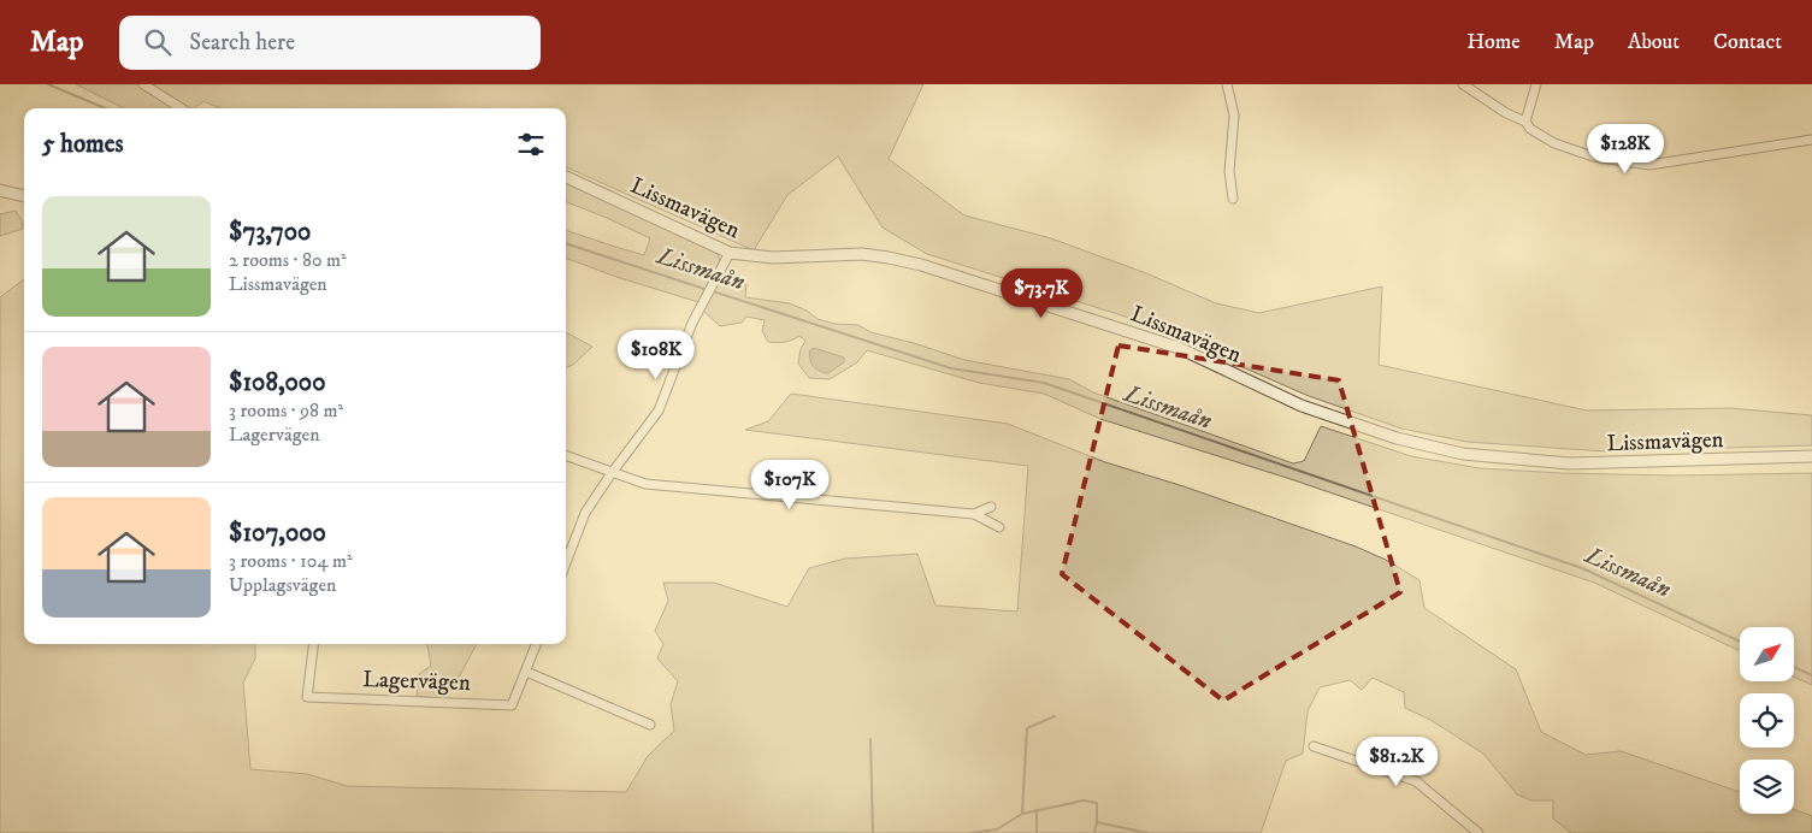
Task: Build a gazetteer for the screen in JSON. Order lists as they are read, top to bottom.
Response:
{
  "streets": {
    "street": ["Lissmavägen", "Lagervägen"]
  },
  "water": ["Lissmaån"],
  "north": "top right",
  "page": {
    "header": "Map",
    "search": "Search here",
    "nav": [
      "Home",
      "Map",
      "About",
      "Contact"
    ],
    "heading": "5 homes",
    "price": [
      "$128K",
      "$73.7K",
      "$108K",
      "$107K",
      "$81.2K"
    ],
    "list": [
      {
        "name": "$73,700",
        "note": "2 rooms · 80 m² · Lissmavägen"
      },
      {
        "name": "$108,000",
        "note": "3 rooms · 98 m² · Lagervägen"
      },
      {
        "name": "$107,000",
        "note": "3 rooms · 104 m² · Upplagsvägen"
      }
    ]
  }
}
